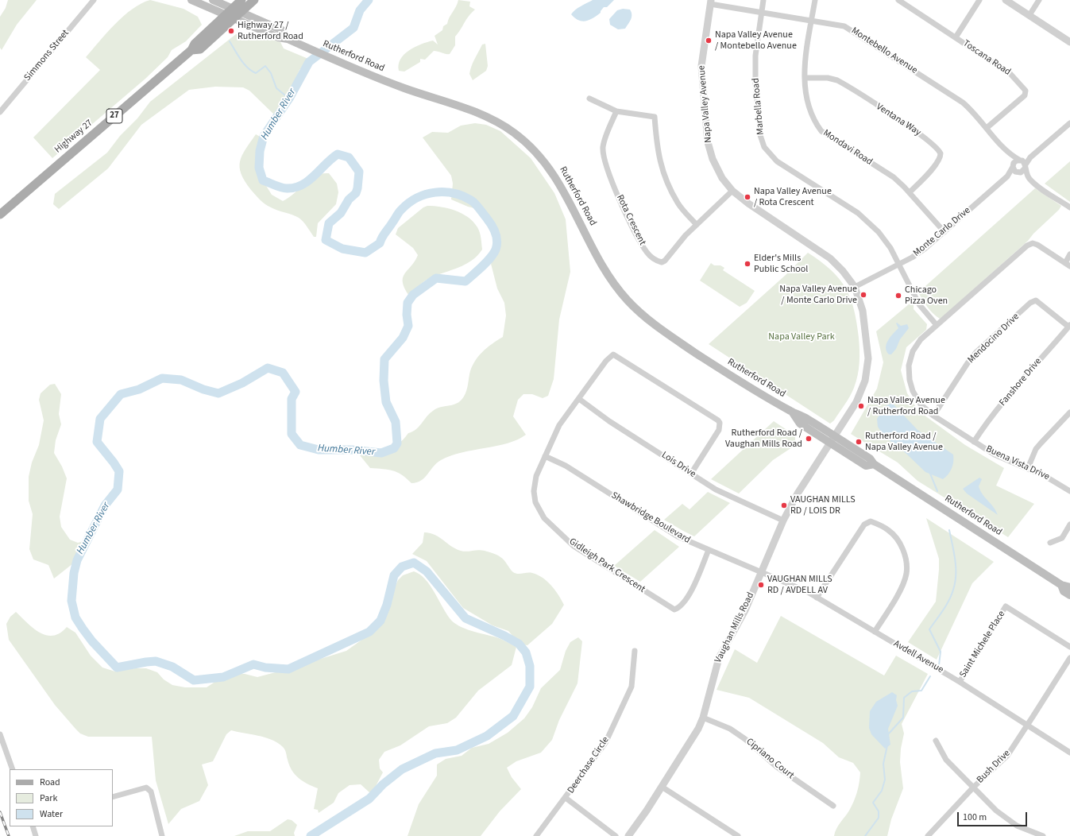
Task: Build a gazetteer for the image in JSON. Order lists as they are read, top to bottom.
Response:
{
  "streets": {
    "main road": ["Rutherford Road", "27", "Highway 27"],
    "street": [
      "Montebello Avenue",
      "Simmons Street",
      "Toscana Road",
      "Napa Valley Avenue",
      "Marbella Road",
      "Ventana Way",
      "Mondavi Road",
      "Rota Crescent",
      "Monte Carlo Drive",
      "Mendocino Drive",
      "Fanshore Drive",
      "Buena Vista Drive",
      "Lois Drive",
      "Shawbridge Boulevard",
      "Gidleigh Park Crescent",
      "Vaughan Mills Road",
      "Saint Michele Place",
      "Avdell Avenue",
      "Cipriano Court",
      "Deerchase Circle",
      "Bush Drive"
    ]
  },
  "crossings": [
    ["Montebello Avenue", "Toscana Road"],
    ["Montebello Avenue", "Napa Valley Avenue"],
    ["Montebello Avenue", "Marbella Road"],
    ["Montebello Avenue", "Mondavi Road"],
    ["Montebello Avenue", "Monte Carlo Drive"],
    ["Rutherford Road", "Napa Valley Avenue"],
    ["Rutherford Road", "Highway 27"],
    ["Rutherford Road", "Vaughan Mills Road"],
    ["Napa Valley Avenue", "Rota Crescent"],
    ["Napa Valley Avenue", "Monte Carlo Drive"],
    ["Napa Valley Avenue", "Vaughan Mills Road"],
    ["Marbella Road", "Monte Carlo Drive"],
    ["Marbella Road", "Buena Vista Drive"],
    ["Ventana Way", "Mondavi Road"],
    ["Mondavi Road", "Monte Carlo Drive"],
    ["Mendocino Drive", "Fanshore Drive"],
    ["Mendocino Drive", "Buena Vista Drive"],
    ["Fanshore Drive", "Buena Vista Drive"],
    ["Lois Drive", "Gidleigh Park Crescent"],
    ["Lois Drive", "Vaughan Mills Road"],
    ["Shawbridge Boulevard", "Gidleigh Park Crescent"],
    ["Shawbridge Boulevard", "Vaughan Mills Road"],
    ["Shawbridge Boulevard", "Avdell Avenue"],
    ["Vaughan Mills Road", "Avdell Avenue"],
    ["Vaughan Mills Road", "Cipriano Court"],
    ["Saint Michele Place", "Avdell Avenue"],
    ["Avdell Avenue", "Bush Drive"]
  ],
  "water": ["Humber River"],
  "parks": ["Napa Valley Park"],
  "places": [
    "Highway 27 / Rutherford Road",
    "Napa Valley Avenue / Montebello Avenue",
    "Napa Valley Avenue / Rota Crescent",
    "Elder's Mills Public School",
    "Napa Valley Avenue / Monte Carlo Drive",
    "Chicago Pizza Oven",
    "Napa Valley Avenue / Rutherford Road",
    "Rutherford Road / Vaughan Mills Road",
    "Rutherford Road / Napa Valley Avenue",
    "VAUGHAN MILLS RD / LOIS DR",
    "VAUGHAN MILLS RD / AVDELL AV"
  ],
  "legend": ["Road", "Park", "Water"],
  "scale_bar": "100 m"
}
